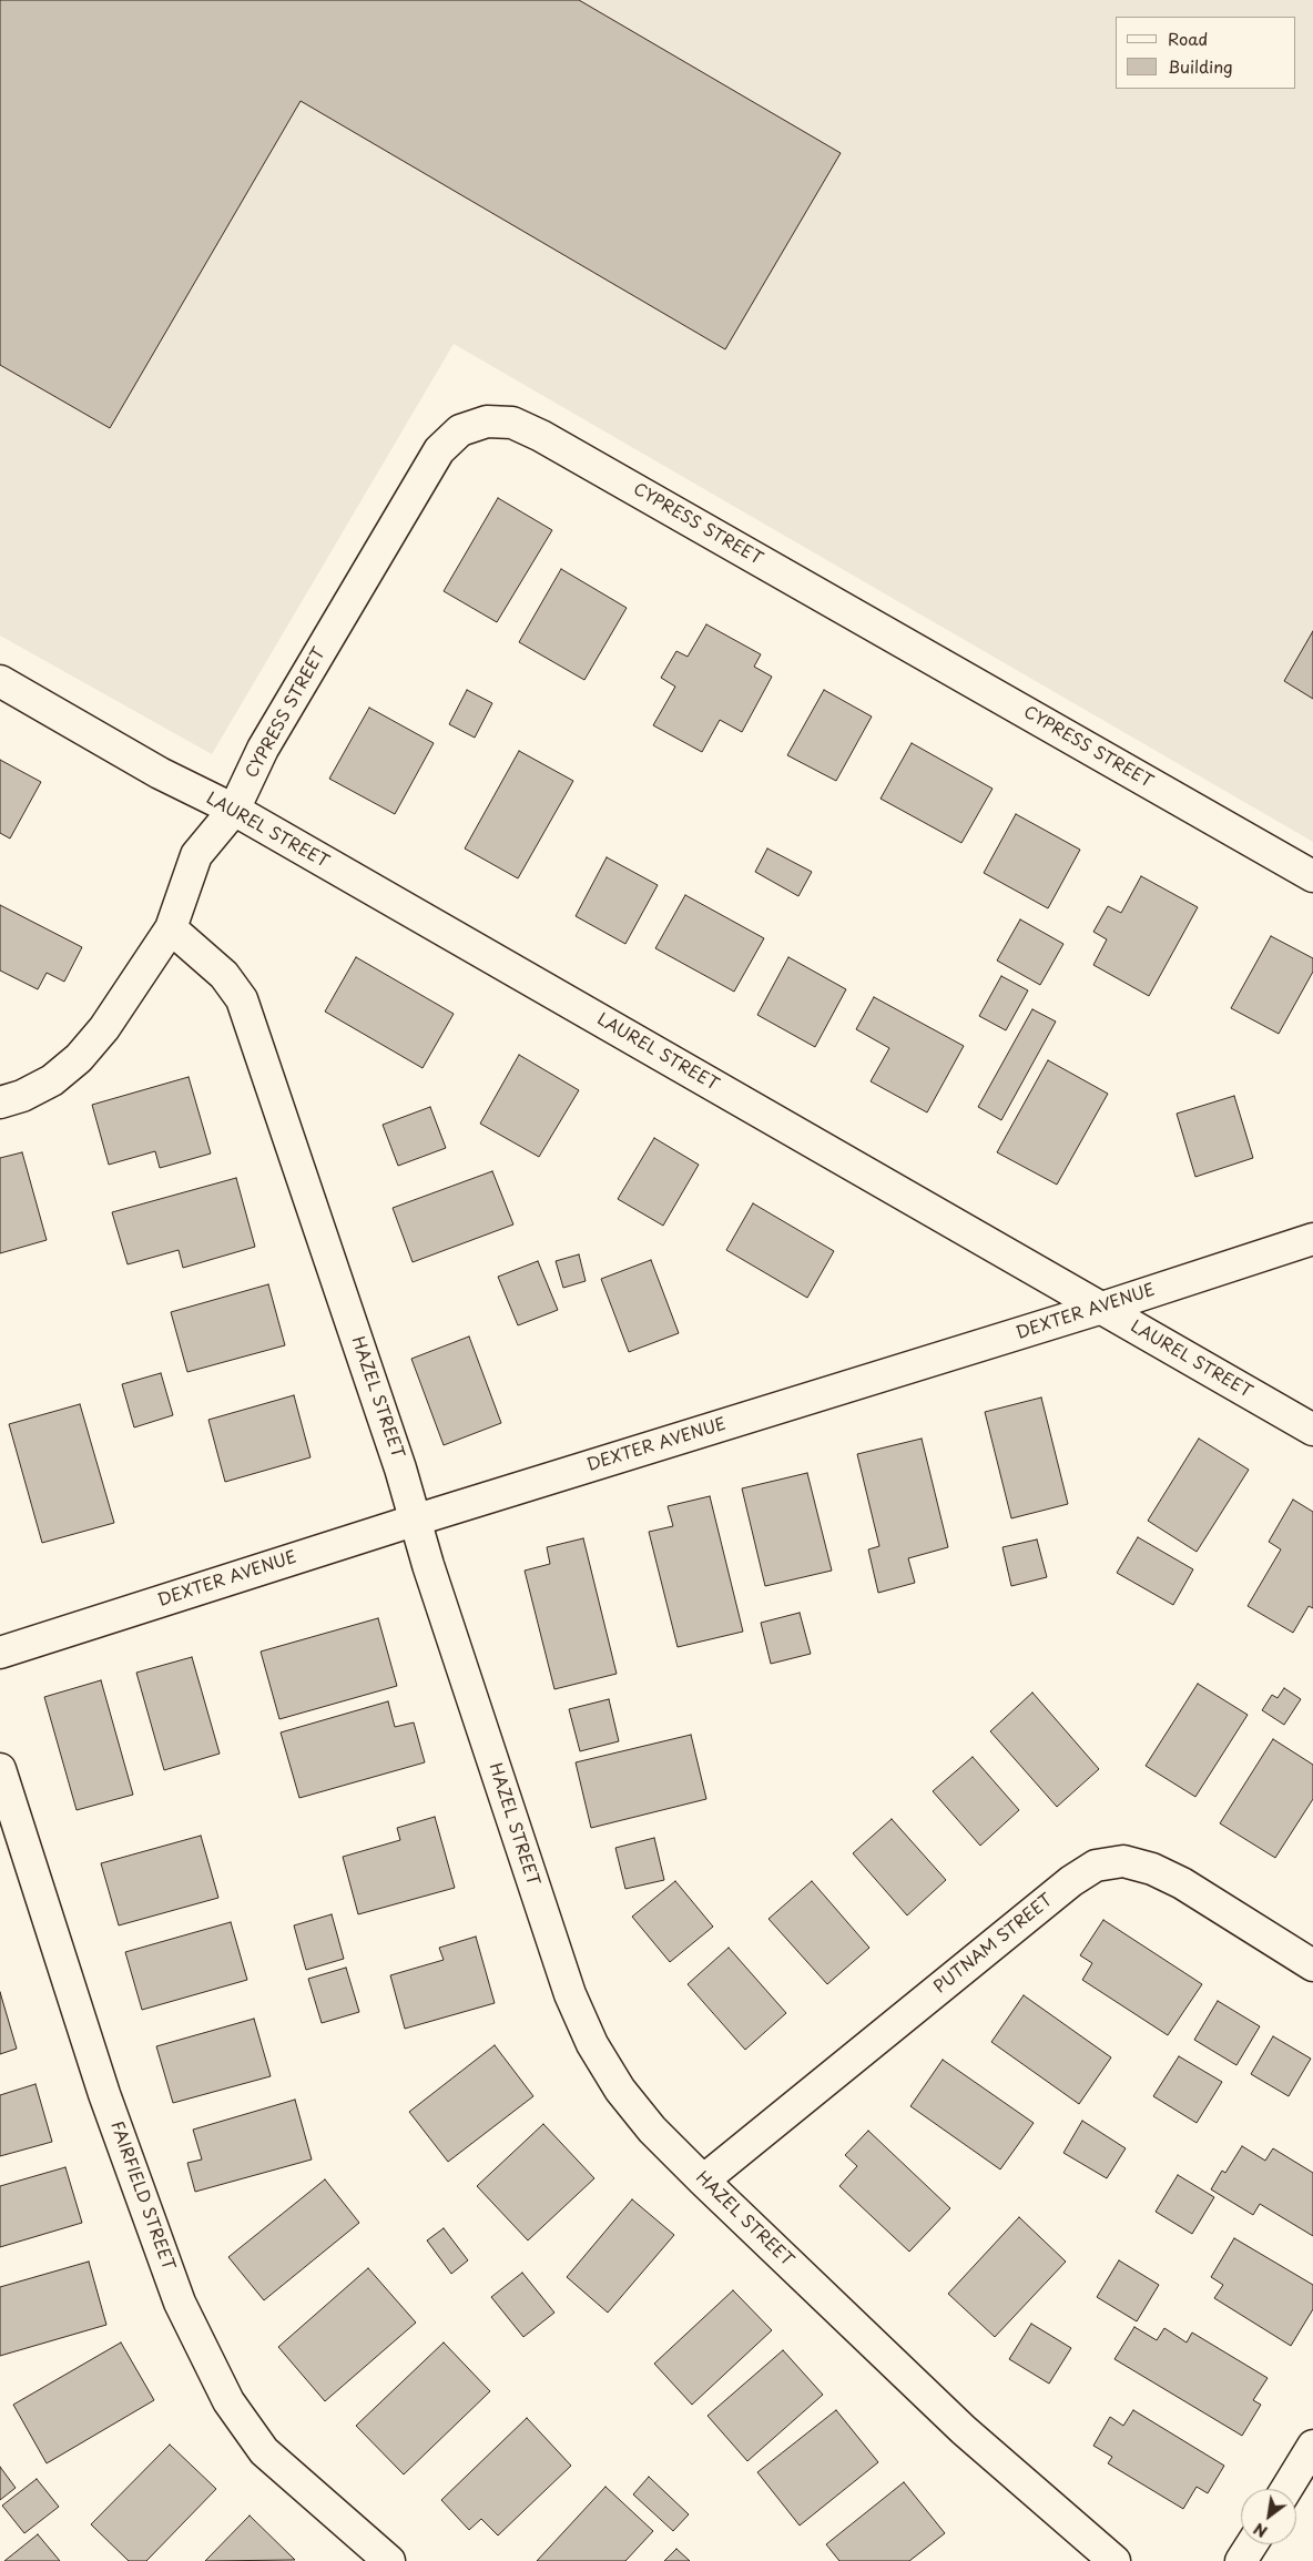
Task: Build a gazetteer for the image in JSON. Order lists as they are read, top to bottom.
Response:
{
  "streets": {
    "street": [
      "CYPRESS STREET",
      "LAUREL STREET",
      "DEXTER AVENUE",
      "HAZEL STREET",
      "PUTNAM STREET",
      "FAIRFIELD STREET"
    ]
  },
  "crossings": [
    ["CYPRESS STREET", "LAUREL STREET"],
    ["CYPRESS STREET", "HAZEL STREET"],
    ["LAUREL STREET", "DEXTER AVENUE"],
    ["DEXTER AVENUE", "HAZEL STREET"],
    ["HAZEL STREET", "PUTNAM STREET"]
  ],
  "legend": ["Road", "Building"],
  "north": "bottom left"
}
